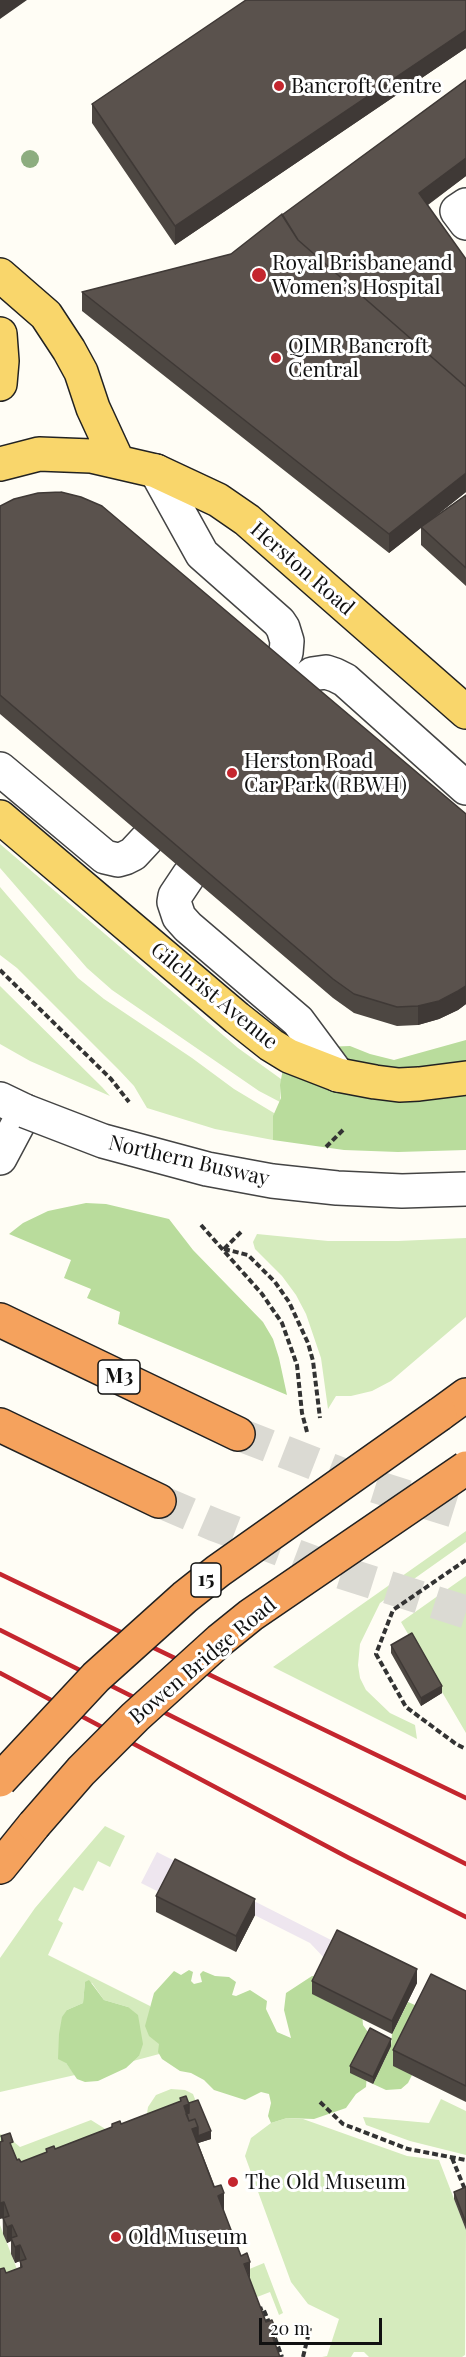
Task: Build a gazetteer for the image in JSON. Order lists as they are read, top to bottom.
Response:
{
  "streets": {
    "highway": ["M3", "15", "Bowen Bridge Road"],
    "main road": ["Herston Road", "Gilchrist Avenue"],
    "lane": ["Northern Busway"]
  },
  "places": [
    "Bancroft Centre",
    "Royal Brisbane and Women’s Hospital",
    "QIMR Bancroft Central",
    "Herston Road Car Park (RBWH)",
    "The Old Museum",
    "Old Museum"
  ],
  "scale_bar": "20 m"
}
